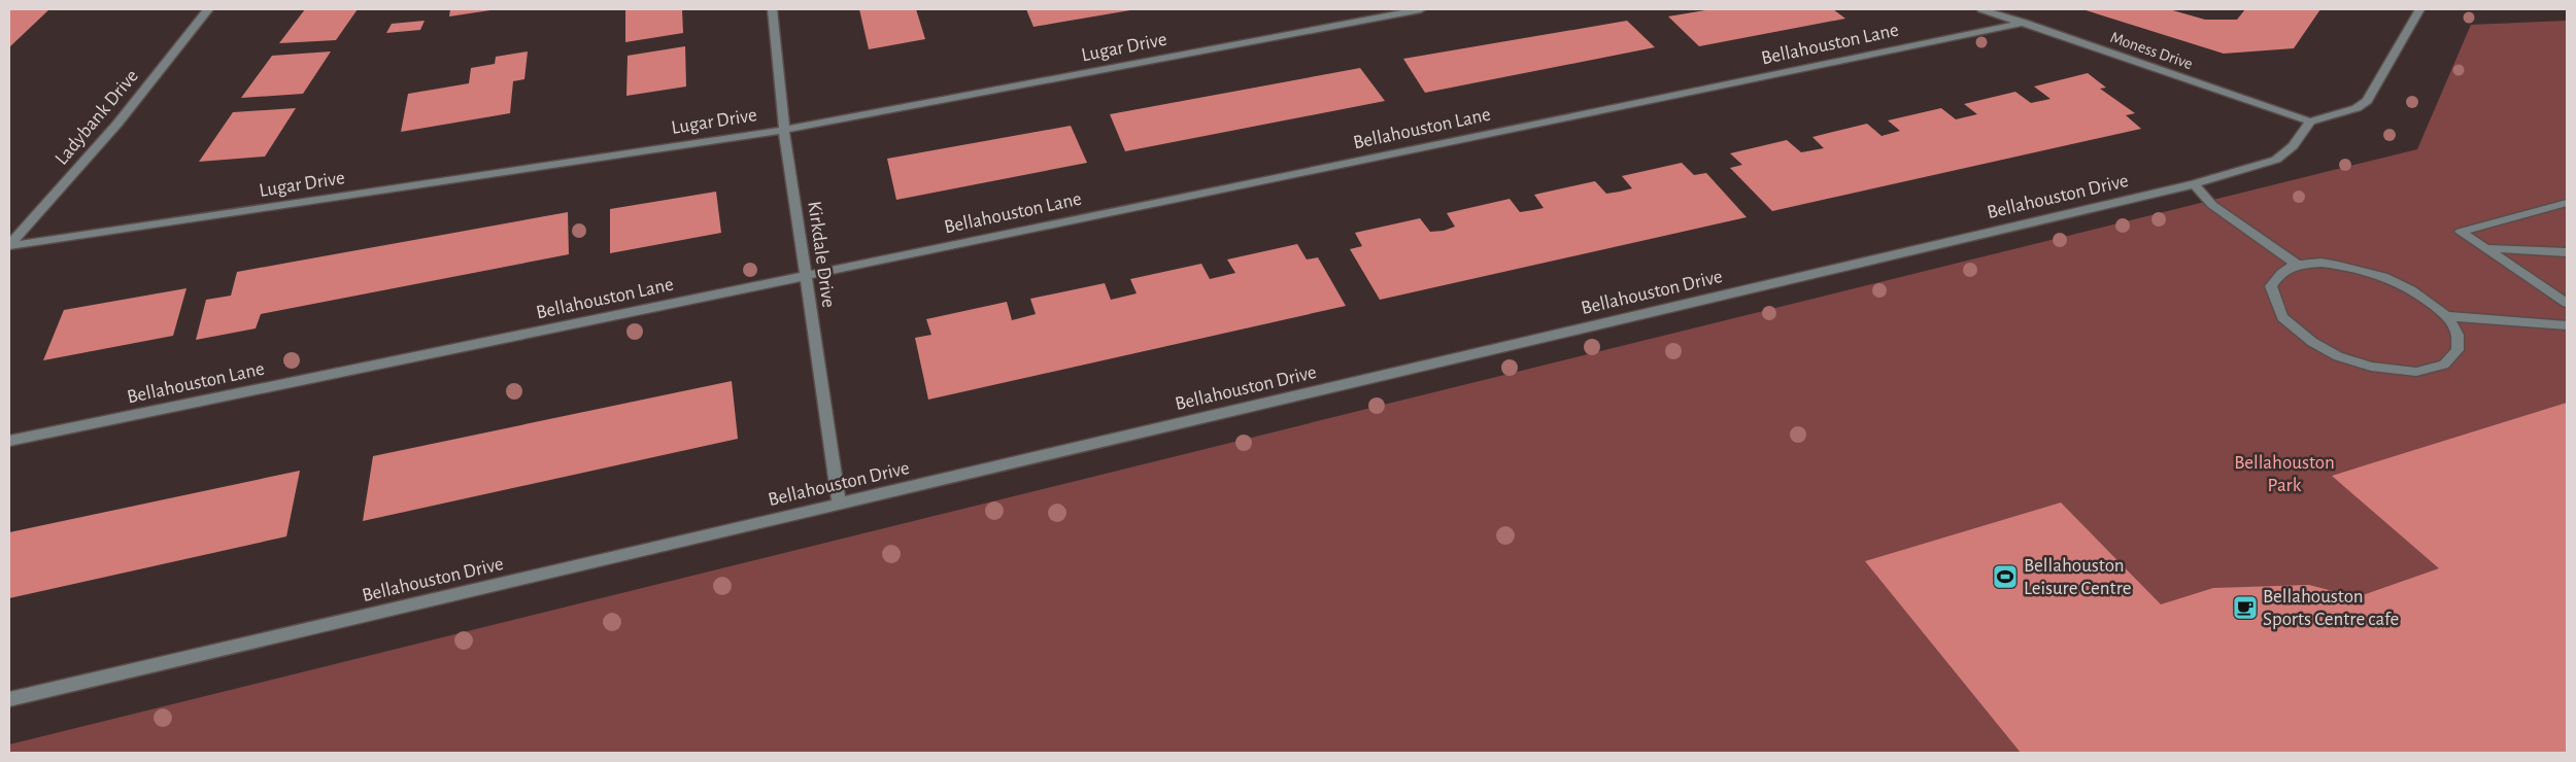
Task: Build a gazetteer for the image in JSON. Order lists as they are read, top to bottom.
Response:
{
  "streets": {
    "street": [
      "Bellahouston Lane",
      "Lugar Drive",
      "Moness Drive",
      "Ladybank Drive",
      "Bellahouston Drive",
      "Kirkdale Drive"
    ]
  },
  "crossings": [
    ["Bellahouston Lane", "Moness Drive"],
    ["Bellahouston Lane", "Kirkdale Drive"],
    ["Lugar Drive", "Ladybank Drive"],
    ["Lugar Drive", "Kirkdale Drive"],
    ["Moness Drive", "Bellahouston Drive"],
    ["Bellahouston Drive", "Kirkdale Drive"]
  ],
  "parks": ["Bellahouston Park"],
  "places": {
    "sports": ["Bellahouston Leisure Centre"],
    "cafe": ["Bellahouston Sports Centre cafe"]
  }
}
